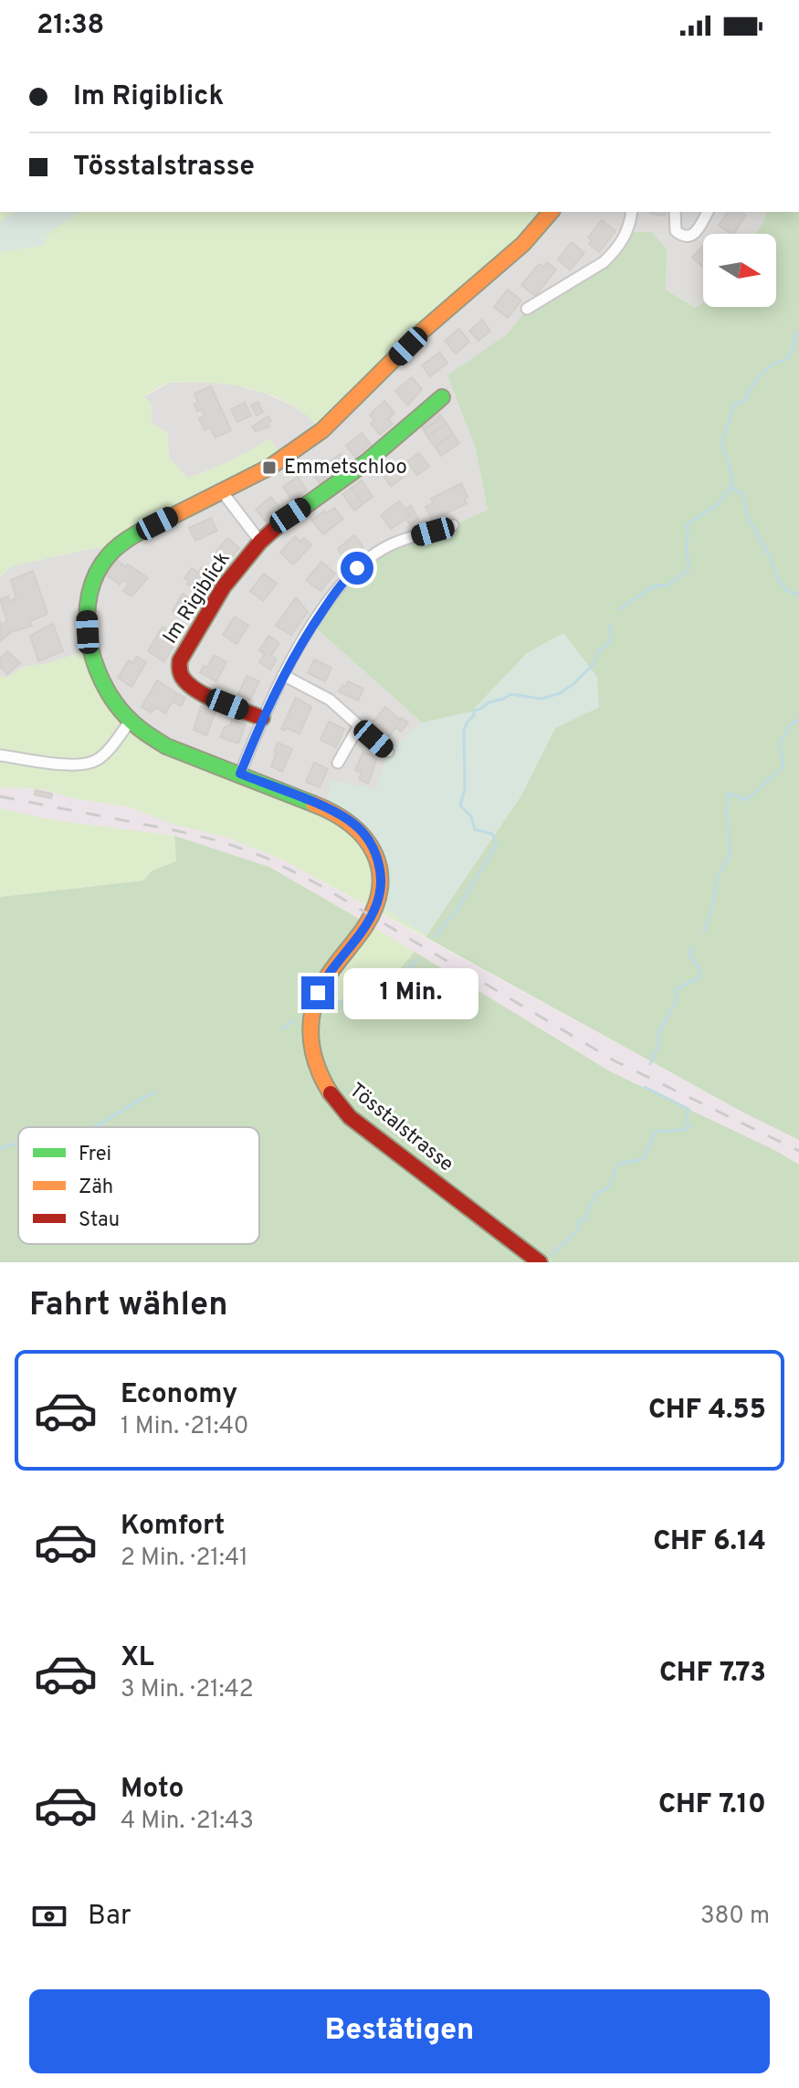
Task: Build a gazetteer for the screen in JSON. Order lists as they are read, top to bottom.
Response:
{
  "streets": {
    "main road": ["Im Rigiblick", "Tösstalstrasse"]
  },
  "places": {
    "transit": ["Emmetschloo"]
  },
  "legend": ["Frei", "Zäh", "Stau"],
  "north": "right",
  "page": {
    "status": "21:38",
    "banner": ["Im Rigiblick", "Tösstalstrasse"],
    "bubble": "1 Min.",
    "heading": "Fahrt wählen",
    "list": [
      {
        "name": "Economy",
        "note": "1 Min. · 21:40",
        "value": "CHF 4.55"
      },
      {
        "name": "Komfort",
        "note": "2 Min. · 21:41",
        "value": "CHF 6.14"
      },
      {
        "name": "XL",
        "note": "3 Min. · 21:42",
        "value": "CHF 7.73"
      },
      {
        "name": "Moto",
        "note": "4 Min. · 21:43",
        "value": "CHF 7.10"
      }
    ],
    "pay": ["Bar", "380 m"],
    "buttons": "Bestätigen"
  }
}
